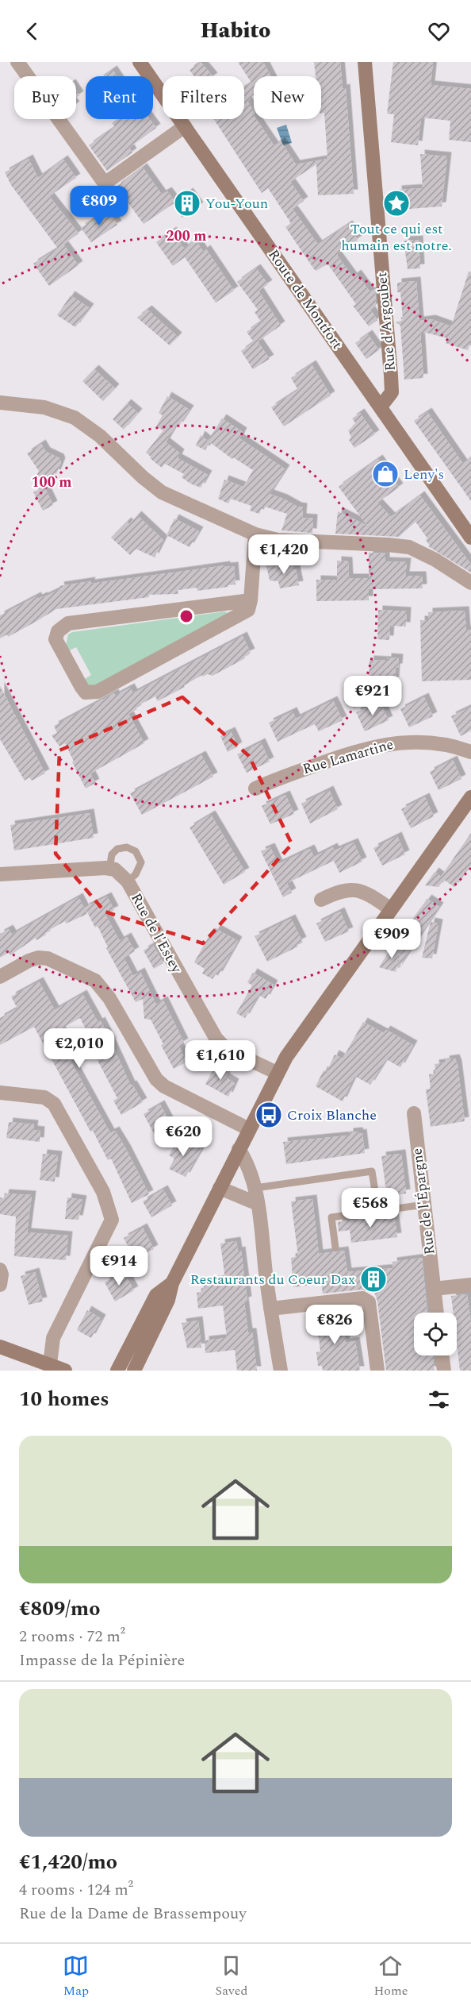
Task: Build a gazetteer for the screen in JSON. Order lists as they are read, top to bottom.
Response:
{
  "streets": {
    "main road": ["Route de Montfort", "Rue d'Argoubet"],
    "street": ["Rue Lamartine", "Rue de l'Estey", "Rue de l'Épargne"]
  },
  "crossings": [
    ["Route de Montfort", "Rue d'Argoubet"]
  ],
  "places": {
    "building": ["You-Youn", "Restaurants du Coeur Dax"],
    "place": ["Tout ce qui est humain est notre."],
    "shop": ["Leny's"],
    "bus stop": ["Croix Blanche"]
  },
  "page": {
    "header": "Habito",
    "chip": [
      "Buy",
      "Rent",
      "Filters",
      "New"
    ],
    "price": [
      "€809",
      "€1,420",
      "€921",
      "€909",
      "€2,010",
      "€1,610",
      "€620",
      "€568",
      "€914",
      "€826"
    ],
    "heading": "10 homes",
    "list": [
      {
        "name": "€809/mo",
        "note": "2 rooms · 72 m² · Impasse de la Pépinière"
      },
      {
        "name": "€1,420/mo",
        "note": "4 rooms · 124 m² · Rue de la Dame de Brassempouy"
      }
    ],
    "tabs": ["Map", "Saved", "Home"]
  },
  "rings": ["200 m", "100 m"]
}
